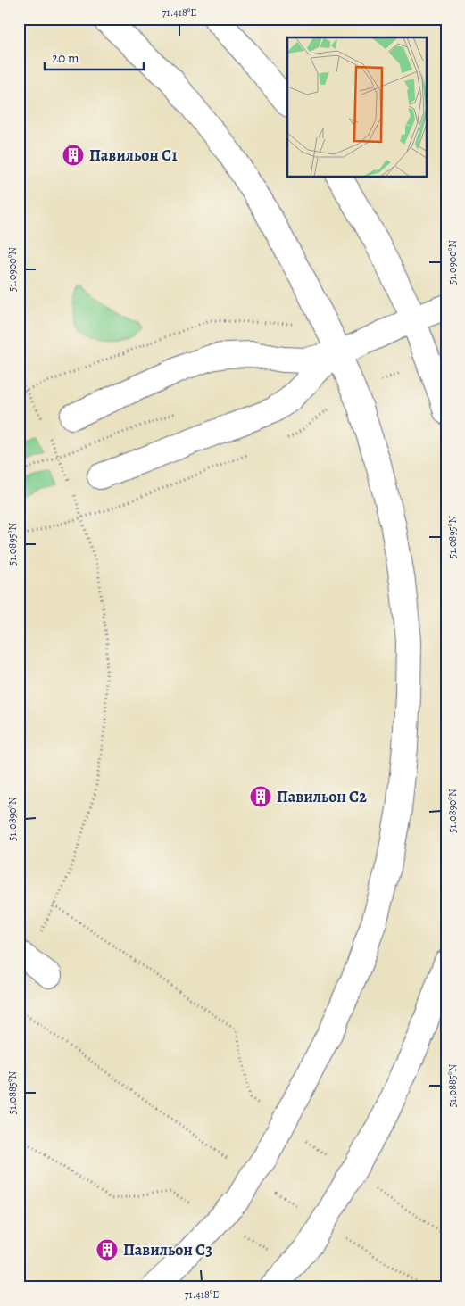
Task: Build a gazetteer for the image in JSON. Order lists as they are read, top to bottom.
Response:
{
  "places": {
    "building": ["Павильон С1", "Павильон С2", "Павильон С3"]
  },
  "scale_bar": "20 m",
  "coordinates": [
    "71.418°E",
    "51.0900°N",
    "51.0895°N",
    "51.0890°N",
    "51.0885°N"
  ]
}
